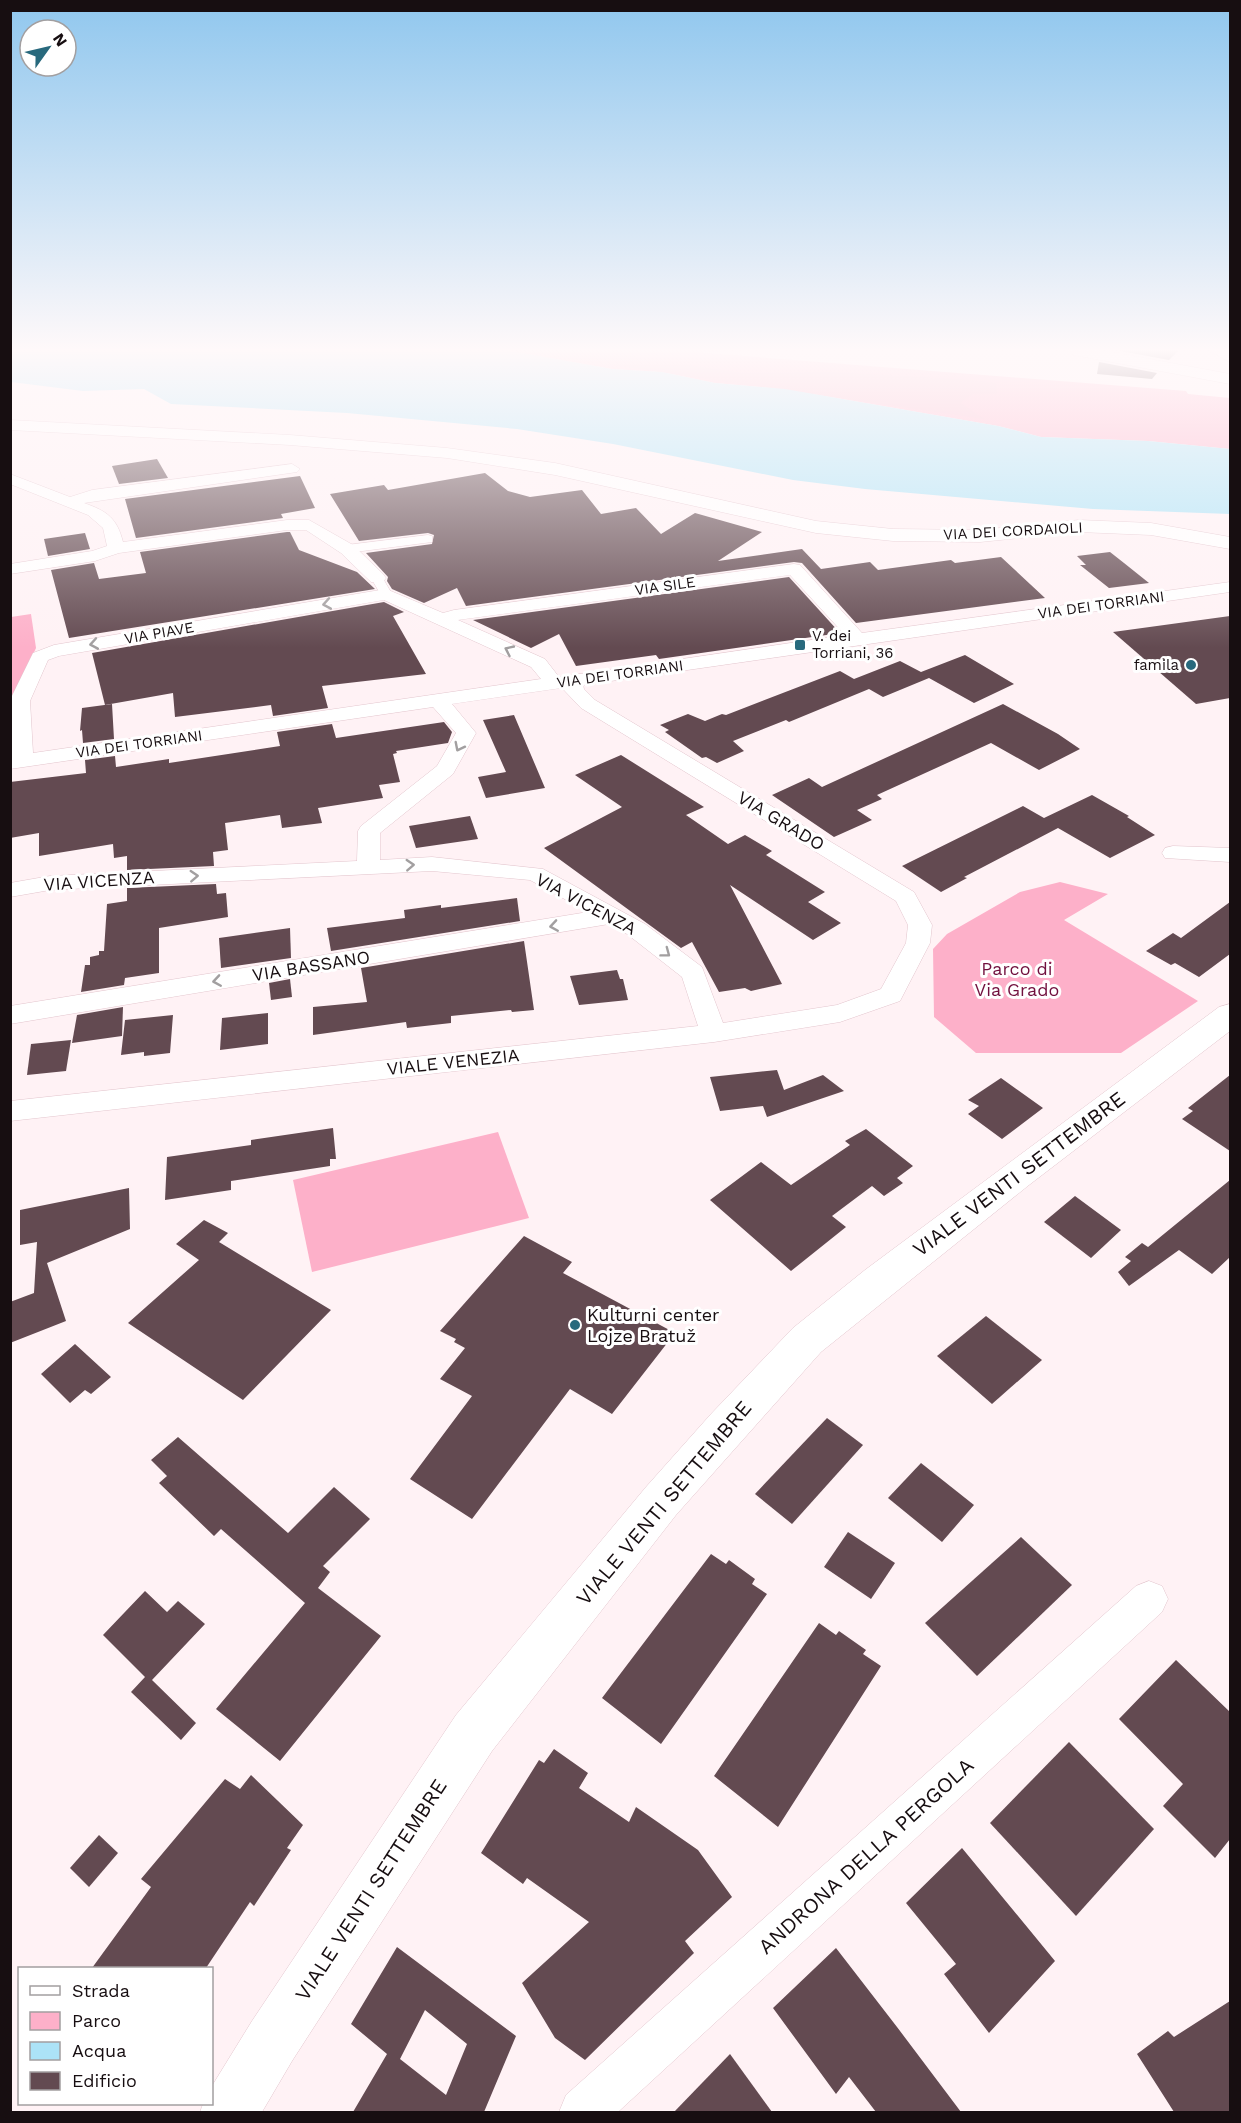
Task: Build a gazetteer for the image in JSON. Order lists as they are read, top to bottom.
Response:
{
  "streets": {
    "street": [
      "VIA DEI CORDAIOLI",
      "VIA SILE",
      "VIA DEI TORRIANI",
      "VIA PIAVE",
      "VIA GRADO",
      "VIA VICENZA",
      "VIA BASSANO",
      "VIALE VENEZIA",
      "VIALE VENTI SETTEMBRE",
      "ANDRONA DELLA PERGOLA"
    ]
  },
  "crossings": [
    ["VIA SILE", "VIA DEI TORRIANI"],
    ["VIA DEI TORRIANI", "VIA PIAVE"],
    ["VIA DEI TORRIANI", "VIA GRADO"],
    ["VIA GRADO", "VIALE VENEZIA"],
    ["VIA VICENZA", "VIA BASSANO"],
    ["VIA VICENZA", "VIALE VENEZIA"]
  ],
  "one_way": ["VIA VICENZA", "VIA BASSANO"],
  "parks": ["Parco di Via Grado"],
  "places": {
    "transit": ["V. dei Torriani, 36"],
    "other": ["famila", "Kulturni center Lojze Bratuž"]
  },
  "legend": [
    "Strada",
    "Parco",
    "Acqua",
    "Edificio"
  ],
  "north": "top right"
}
